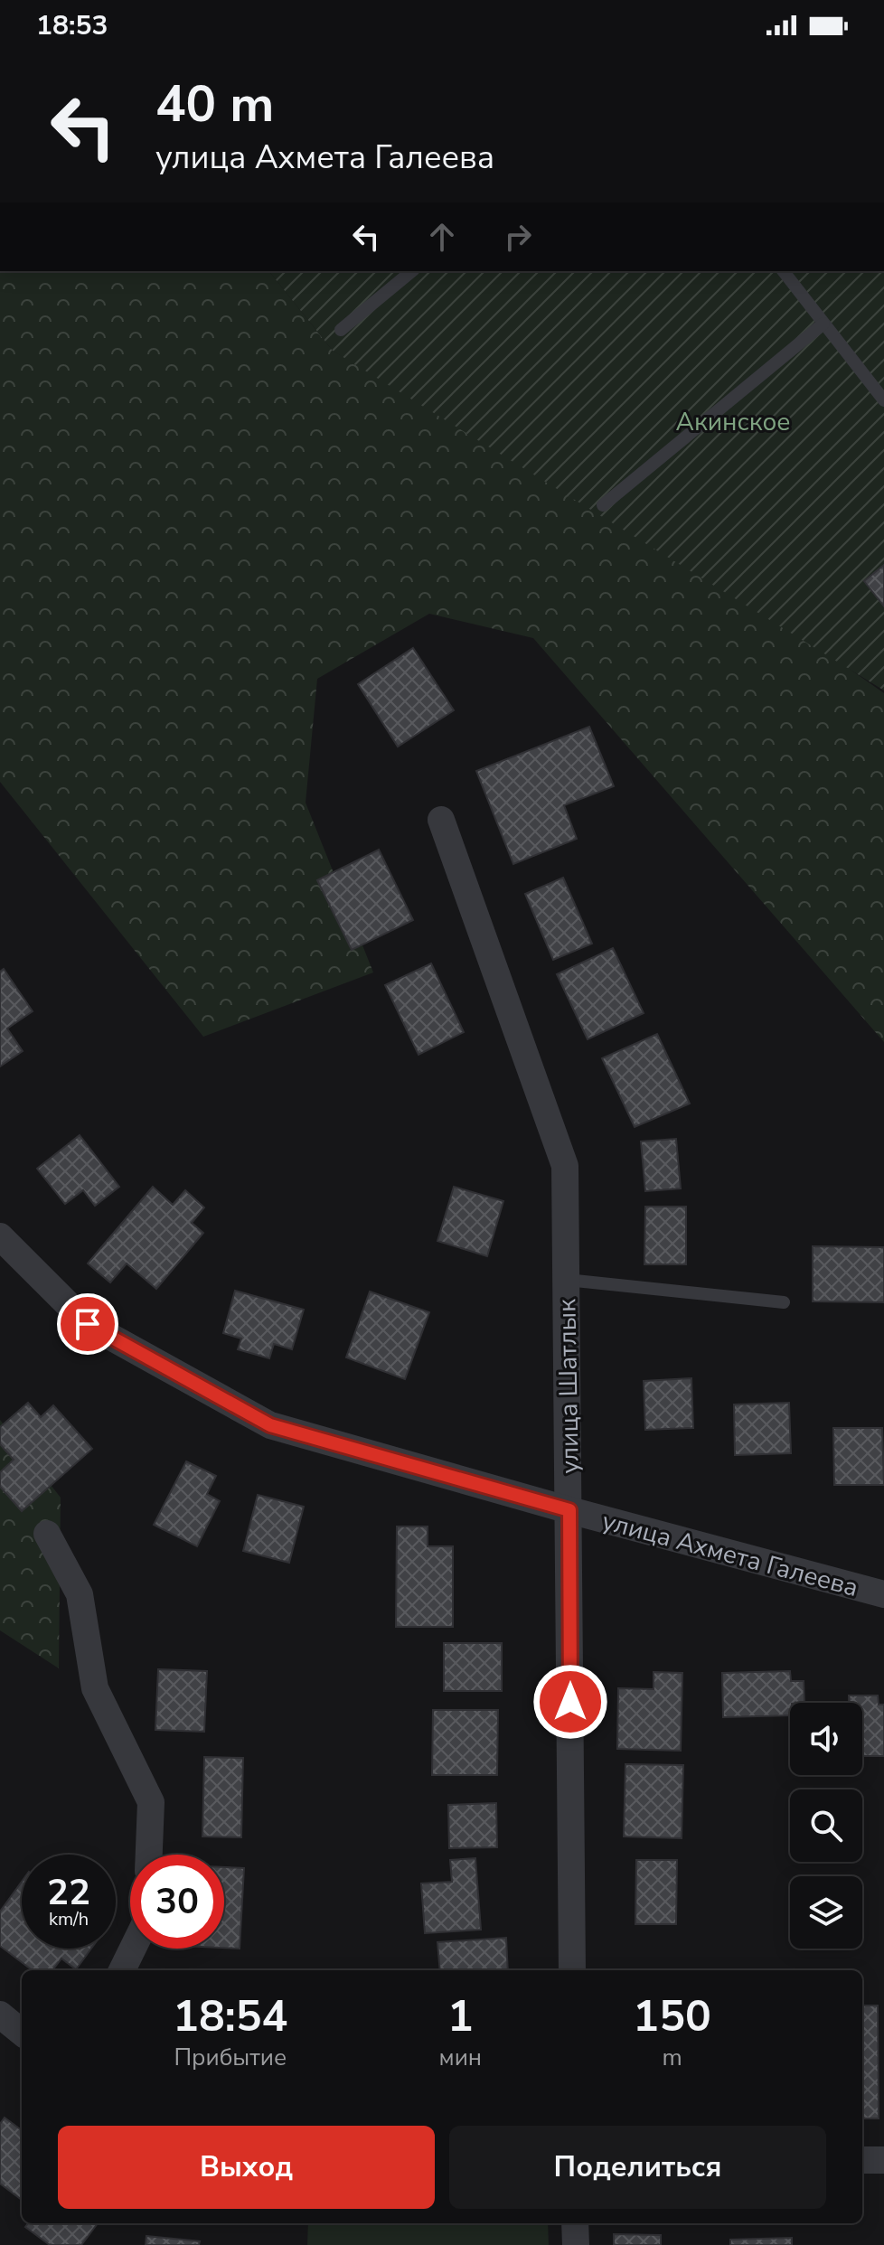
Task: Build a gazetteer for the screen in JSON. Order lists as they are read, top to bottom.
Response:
{
  "streets": {
    "street": ["улица Шатлык", "улица Ахмета Галеева"]
  },
  "crossings": [
    ["улица Шатлык", "улица Ахмета Галеева"]
  ],
  "parks": ["Акинское"],
  "page": {
    "status": "18:53",
    "turn": ["40 m", "улица Ахмета Галеева"],
    "speed": "22 km/h",
    "limit": "30",
    "eta": [
      "18:54",
      "Прибытие",
      "1",
      "мин",
      "150",
      "m"
    ],
    "buttons": ["Выход", "Поделиться"]
  }
}
